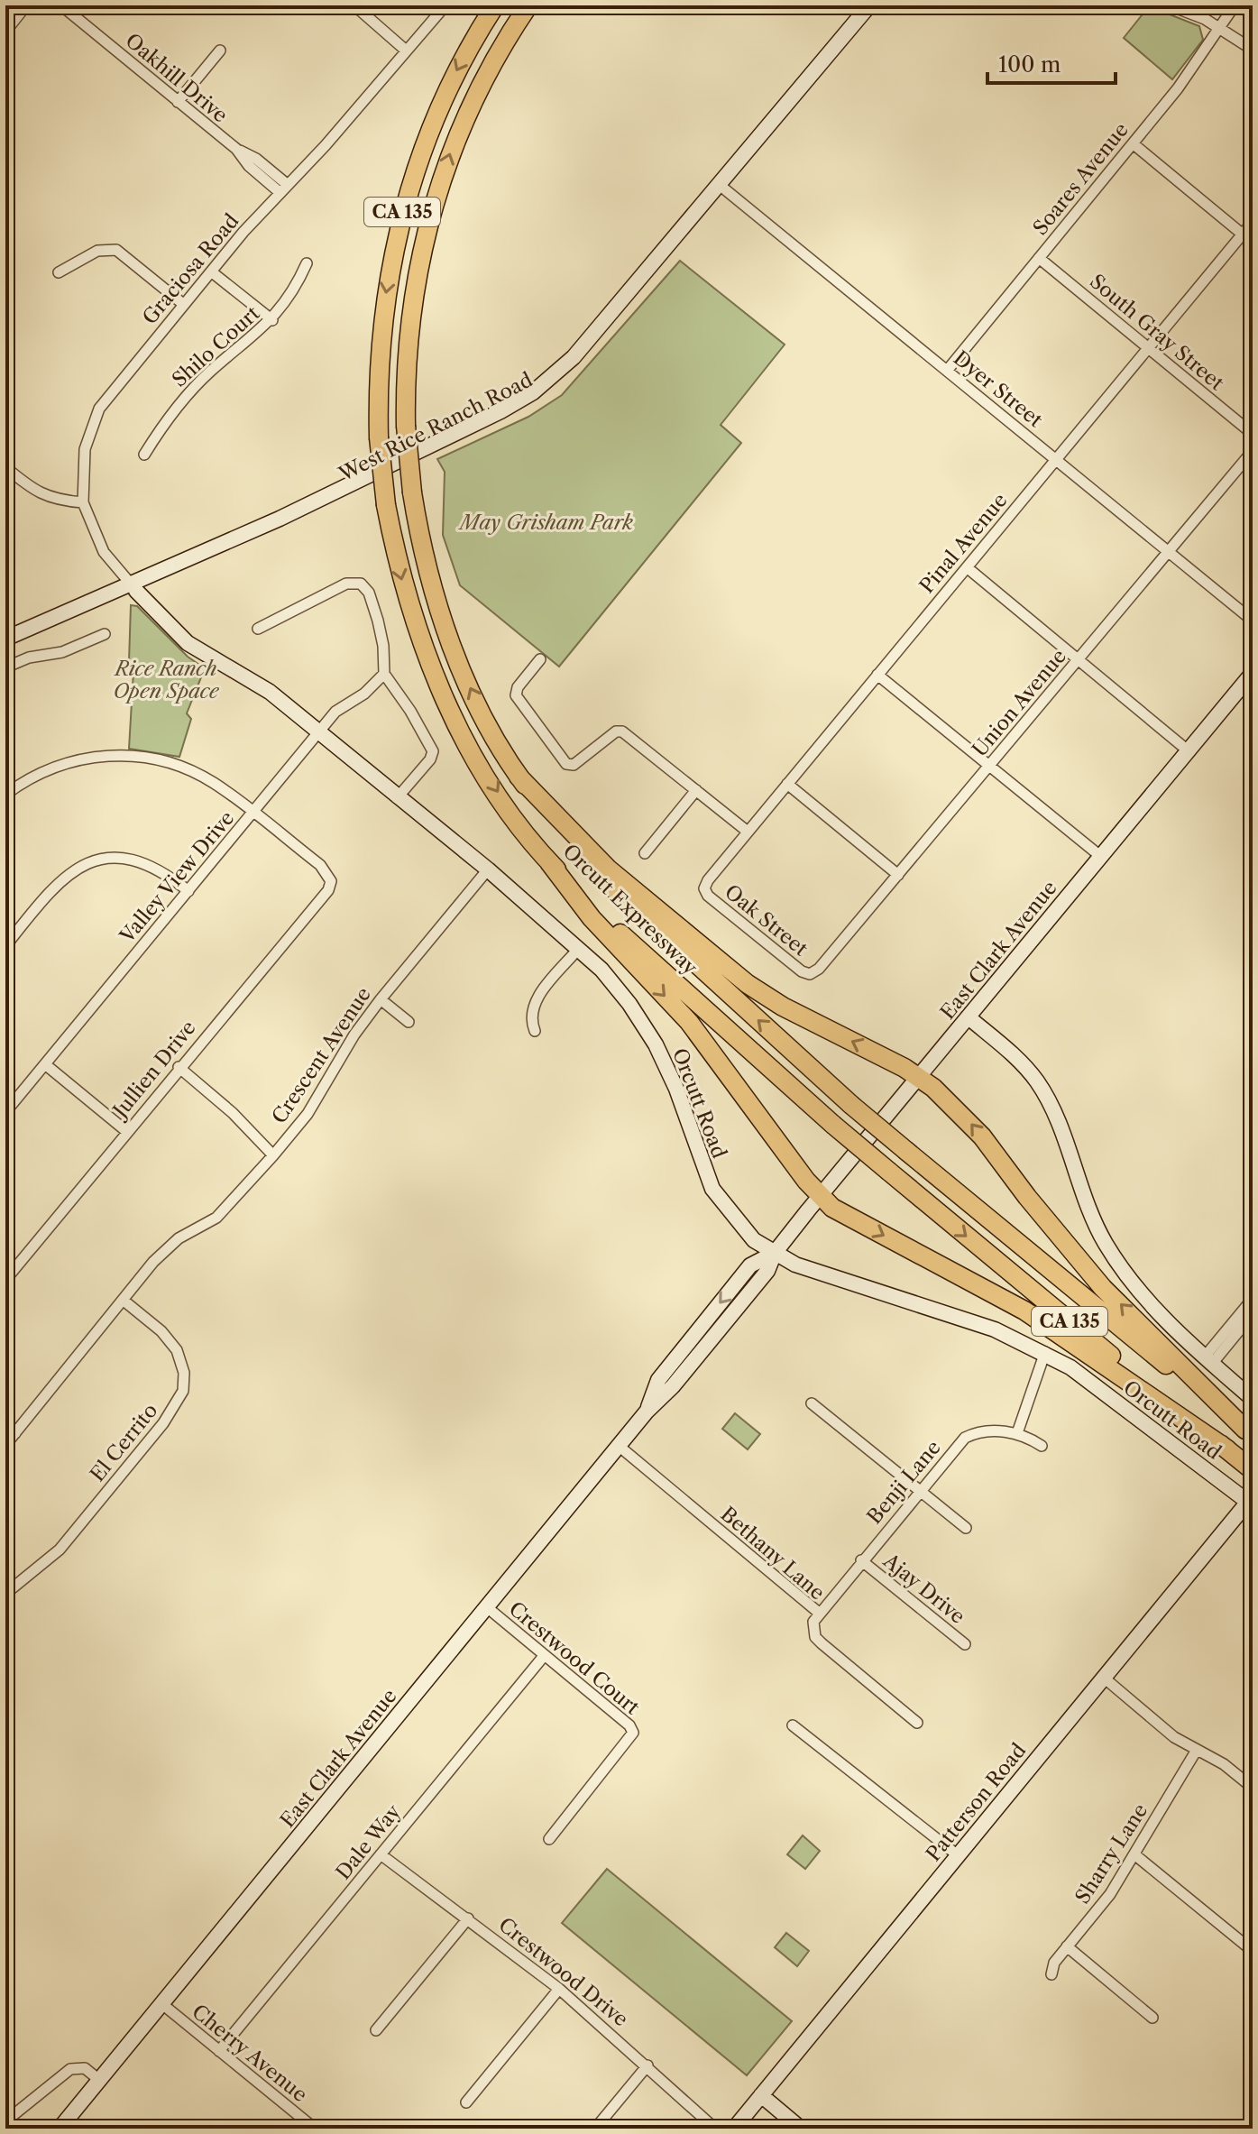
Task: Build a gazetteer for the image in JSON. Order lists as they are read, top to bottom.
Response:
{
  "streets": {
    "highway": ["CA 135", "Orcutt Expressway"],
    "main road": [
      "West Rice Ranch Road",
      "East Clark Avenue",
      "Orcutt Road",
      "Patterson Road"
    ],
    "street": [
      "Oakhill Drive",
      "Soares Avenue",
      "Graciosa Road",
      "South Gray Street",
      "Shilo Court",
      "Dyer Street",
      "Pinal Avenue",
      "Union Avenue",
      "Valley View Drive",
      "Oak Street",
      "Crescent Avenue",
      "Jullien Drive",
      "El Cerrito",
      "Benji Lane",
      "Bethany Lane",
      "Ajay Drive",
      "Crestwood Court",
      "Dale Way",
      "Sharry Lane",
      "Crestwood Drive",
      "Cherry Avenue"
    ]
  },
  "crossings": [
    ["Oakhill Drive", "Graciosa Road"],
    ["Soares Avenue", "South Gray Street"],
    ["Soares Avenue", "Dyer Street"],
    ["Graciosa Road", "West Rice Ranch Road"],
    ["Graciosa Road", "Orcutt Road"],
    ["South Gray Street", "Pinal Avenue"],
    ["Dyer Street", "West Rice Ranch Road"],
    ["Dyer Street", "Pinal Avenue"],
    ["Dyer Street", "Union Avenue"],
    ["West Rice Ranch Road", "Orcutt Road"],
    ["Pinal Avenue", "Oak Street"],
    ["Union Avenue", "Oak Street"],
    ["Valley View Drive", "Jullien Drive"],
    ["Valley View Drive", "Orcutt Road"],
    ["East Clark Avenue", "Orcutt Road"],
    ["East Clark Avenue", "Bethany Lane"],
    ["East Clark Avenue", "Crestwood Court"],
    ["East Clark Avenue", "Cherry Avenue"],
    ["Crescent Avenue", "Orcutt Road"],
    ["Crescent Avenue", "El Cerrito"],
    ["Orcutt Road", "Patterson Road"],
    ["Benji Lane", "Bethany Lane"],
    ["Benji Lane", "Ajay Drive"],
    ["Crestwood Court", "Dale Way"],
    ["Dale Way", "Crestwood Drive"],
    ["Dale Way", "Cherry Avenue"]
  ],
  "parks": ["May Grisham Park", "Rice Ranch Open Space"],
  "scale_bar": "100 m"
}
